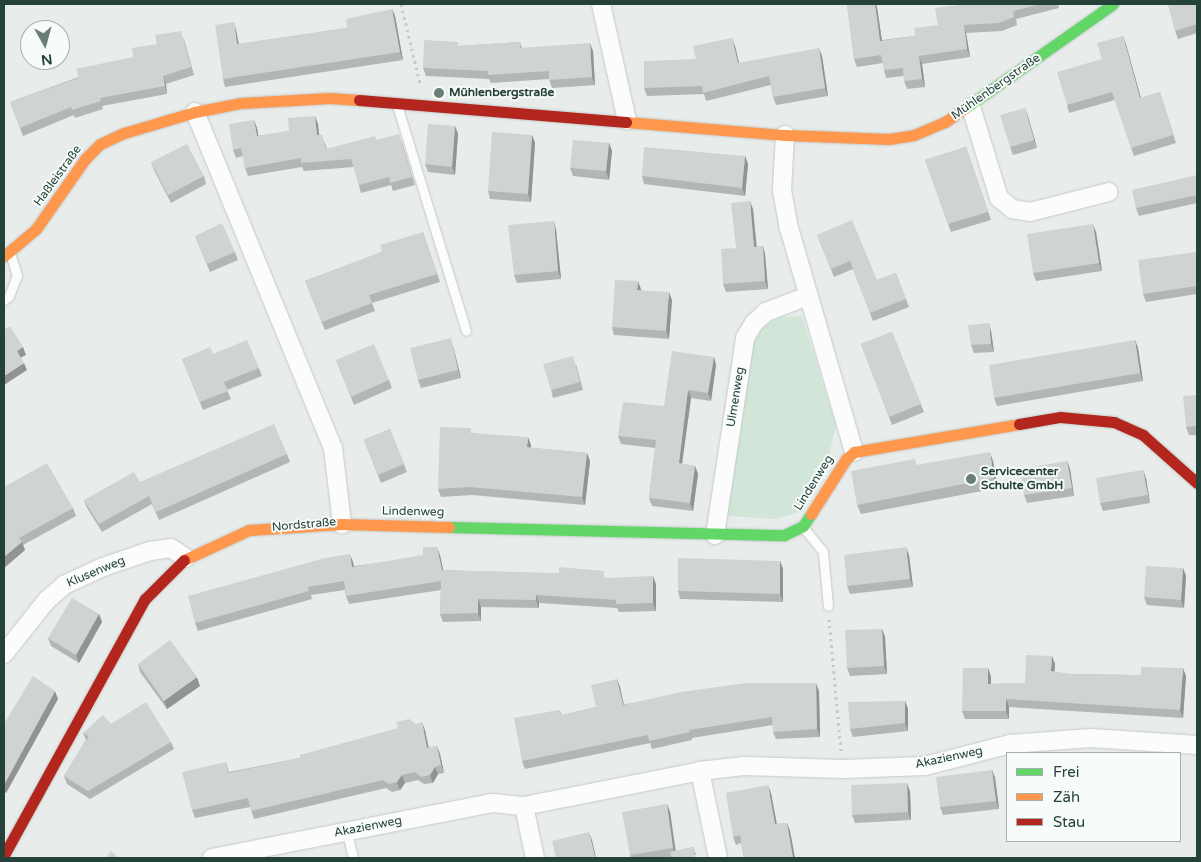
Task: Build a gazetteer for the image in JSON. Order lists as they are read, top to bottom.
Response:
{
  "streets": {
    "street": [
      "Mühlenbergstraße",
      "Haßleistraße",
      "Ulmenweg",
      "Lindenweg",
      "Nordstraße",
      "Klusenweg",
      "Akazienweg"
    ]
  },
  "crossings": [
    ["Mühlenbergstraße", "Haßleistraße"],
    ["Mühlenbergstraße", "Nordstraße"],
    ["Haßleistraße", "Nordstraße"],
    ["Ulmenweg", "Lindenweg"],
    ["Lindenweg", "Nordstraße"],
    ["Nordstraße", "Klusenweg"]
  ],
  "places": ["Mühlenbergstraße", "Servicecenter Schulte GmbH"],
  "legend": ["Frei", "Zäh", "Stau"],
  "north": "bottom"
}
